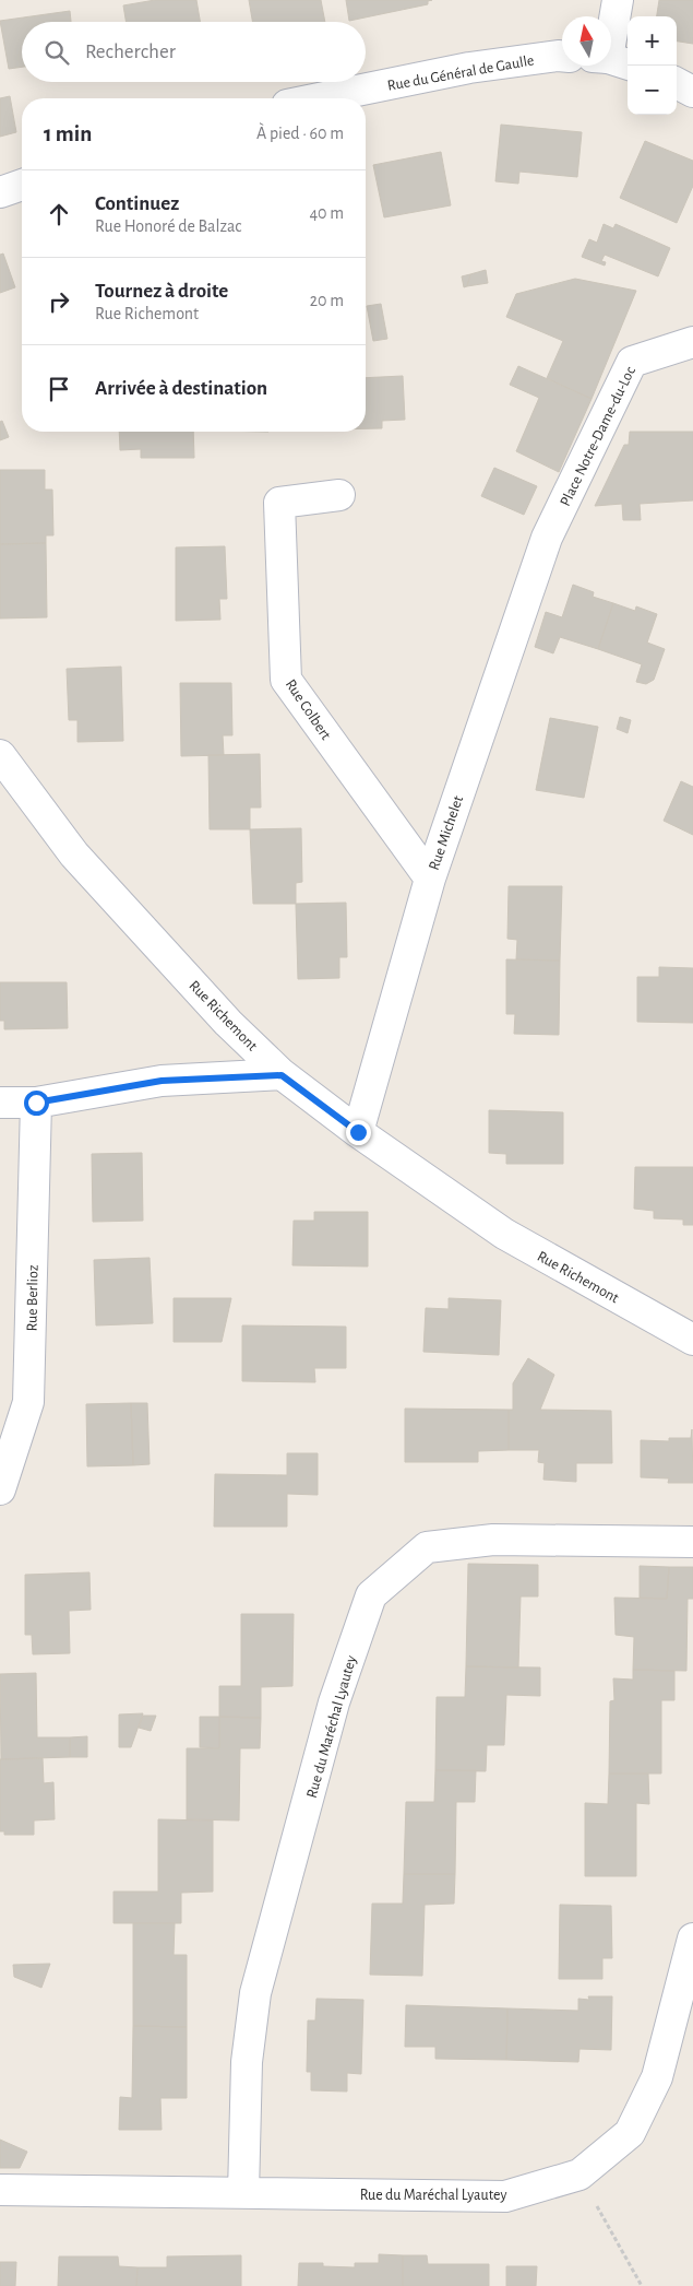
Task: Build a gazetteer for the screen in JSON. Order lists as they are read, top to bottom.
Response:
{
  "streets": {
    "street": [
      "Rue du Général de Gaulle",
      "Place Notre-Dame-du-Loc",
      "Rue Colbert",
      "Rue Michelet",
      "Rue Richemont",
      "Rue Berlioz",
      "Rue du Maréchal Lyautey"
    ]
  },
  "crossings": [
    ["Place Notre-Dame-du-Loc", "Rue Michelet"],
    ["Rue Colbert", "Rue Michelet"],
    ["Rue Michelet", "Rue Richemont"]
  ],
  "north": "top",
  "page": {
    "map_buttons": ["+", "−"],
    "search": "Rechercher",
    "heading": ["1 min", "À pied · 60 m"],
    "list": [
      ["Continuez", "Rue Honoré de Balzac", "40 m"],
      ["Tournez à droite", "Rue Richemont", "20 m"],
      "Arrivée à destination"
    ]
  }
}
